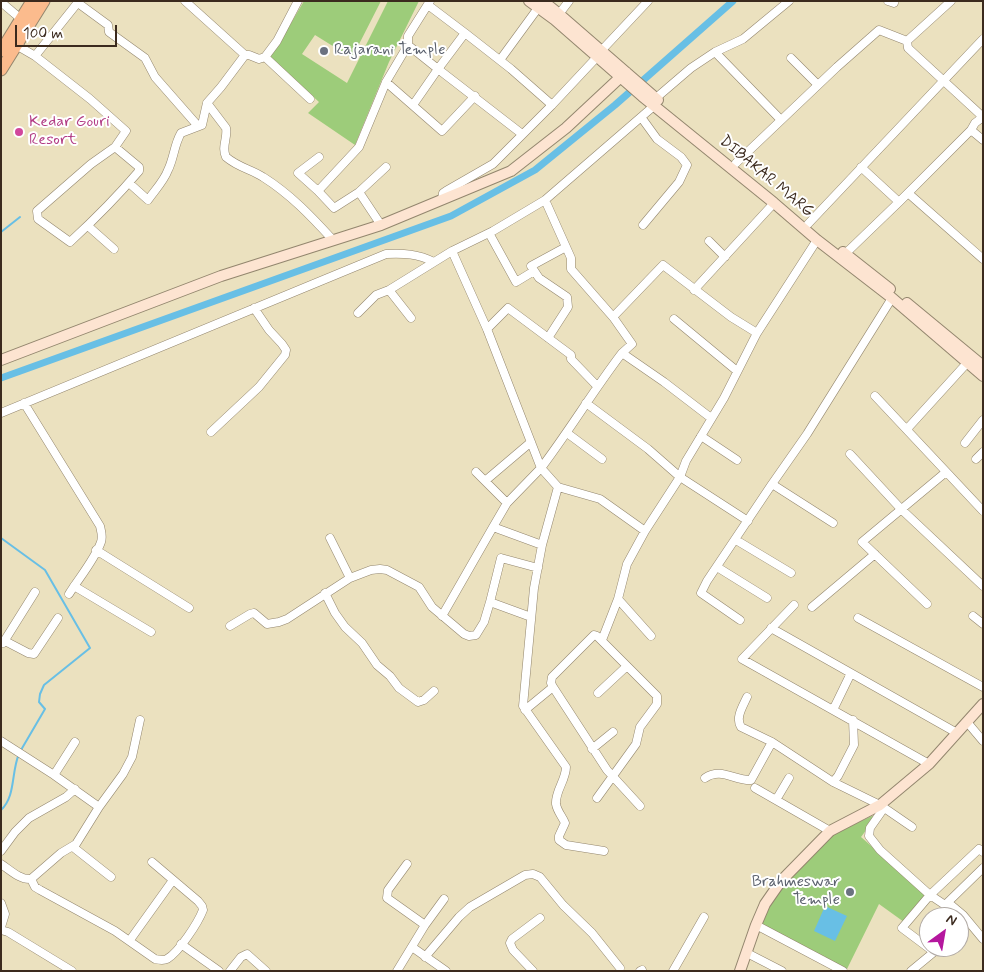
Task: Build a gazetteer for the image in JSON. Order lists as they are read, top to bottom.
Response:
{
  "streets": {
    "main road": ["DIBAKAR MARG"]
  },
  "places": ["Rajarani Temple", "Kedar Gouri Resort", "Brahmeswar Temple"],
  "scale_bar": "100 m",
  "north": "top right"
}
